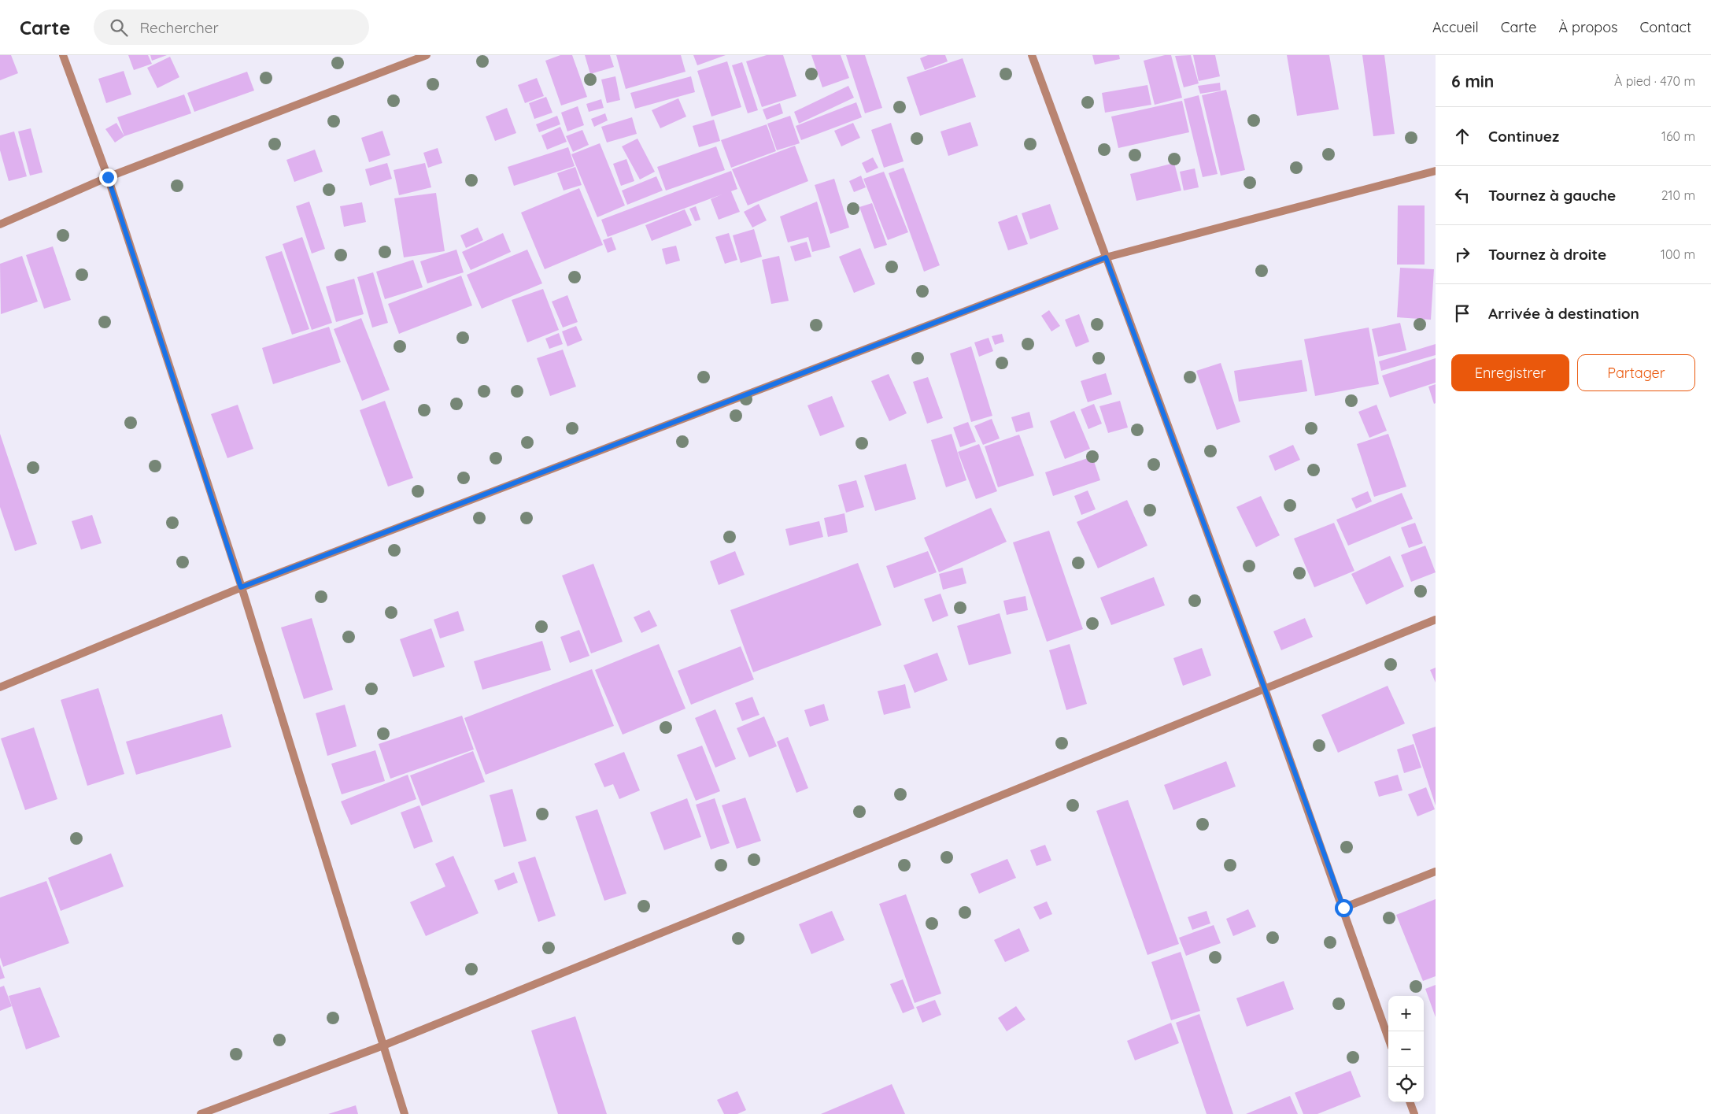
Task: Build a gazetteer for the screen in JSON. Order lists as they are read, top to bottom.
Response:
{
  "page": {
    "header": "Carte",
    "search": "Rechercher",
    "nav": [
      "Accueil",
      "Carte",
      "À propos",
      "Contact"
    ],
    "heading": ["6 min", "À pied · 470 m"],
    "list": [
      ["Continuez", "160 m"],
      ["Tournez à gauche", "210 m"],
      ["Tournez à droite", "100 m"],
      "Arrivée à destination"
    ],
    "buttons": ["Enregistrer", "Partager"],
    "map_buttons": ["+", "−"]
  }
}
